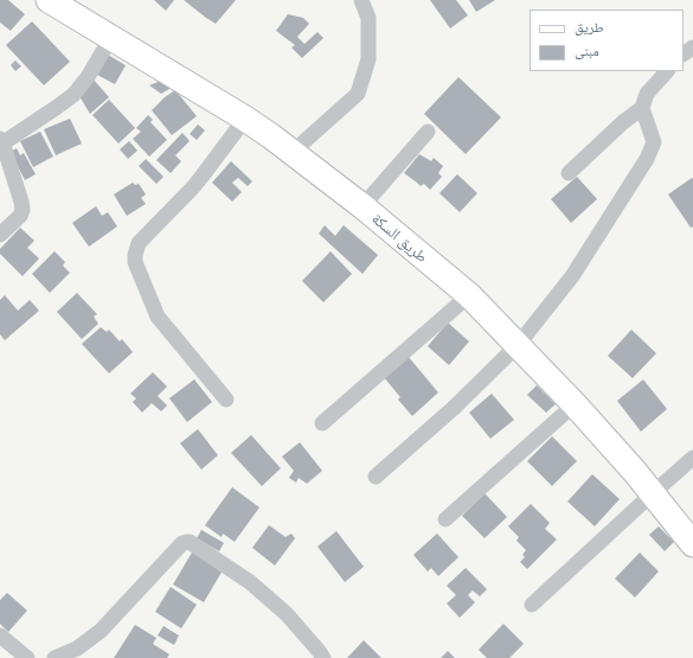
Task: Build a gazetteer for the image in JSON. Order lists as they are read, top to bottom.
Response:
{
  "streets": {
    "main road": ["طريق السكة"]
  },
  "legend": ["طريق", "مبنى"]
}
